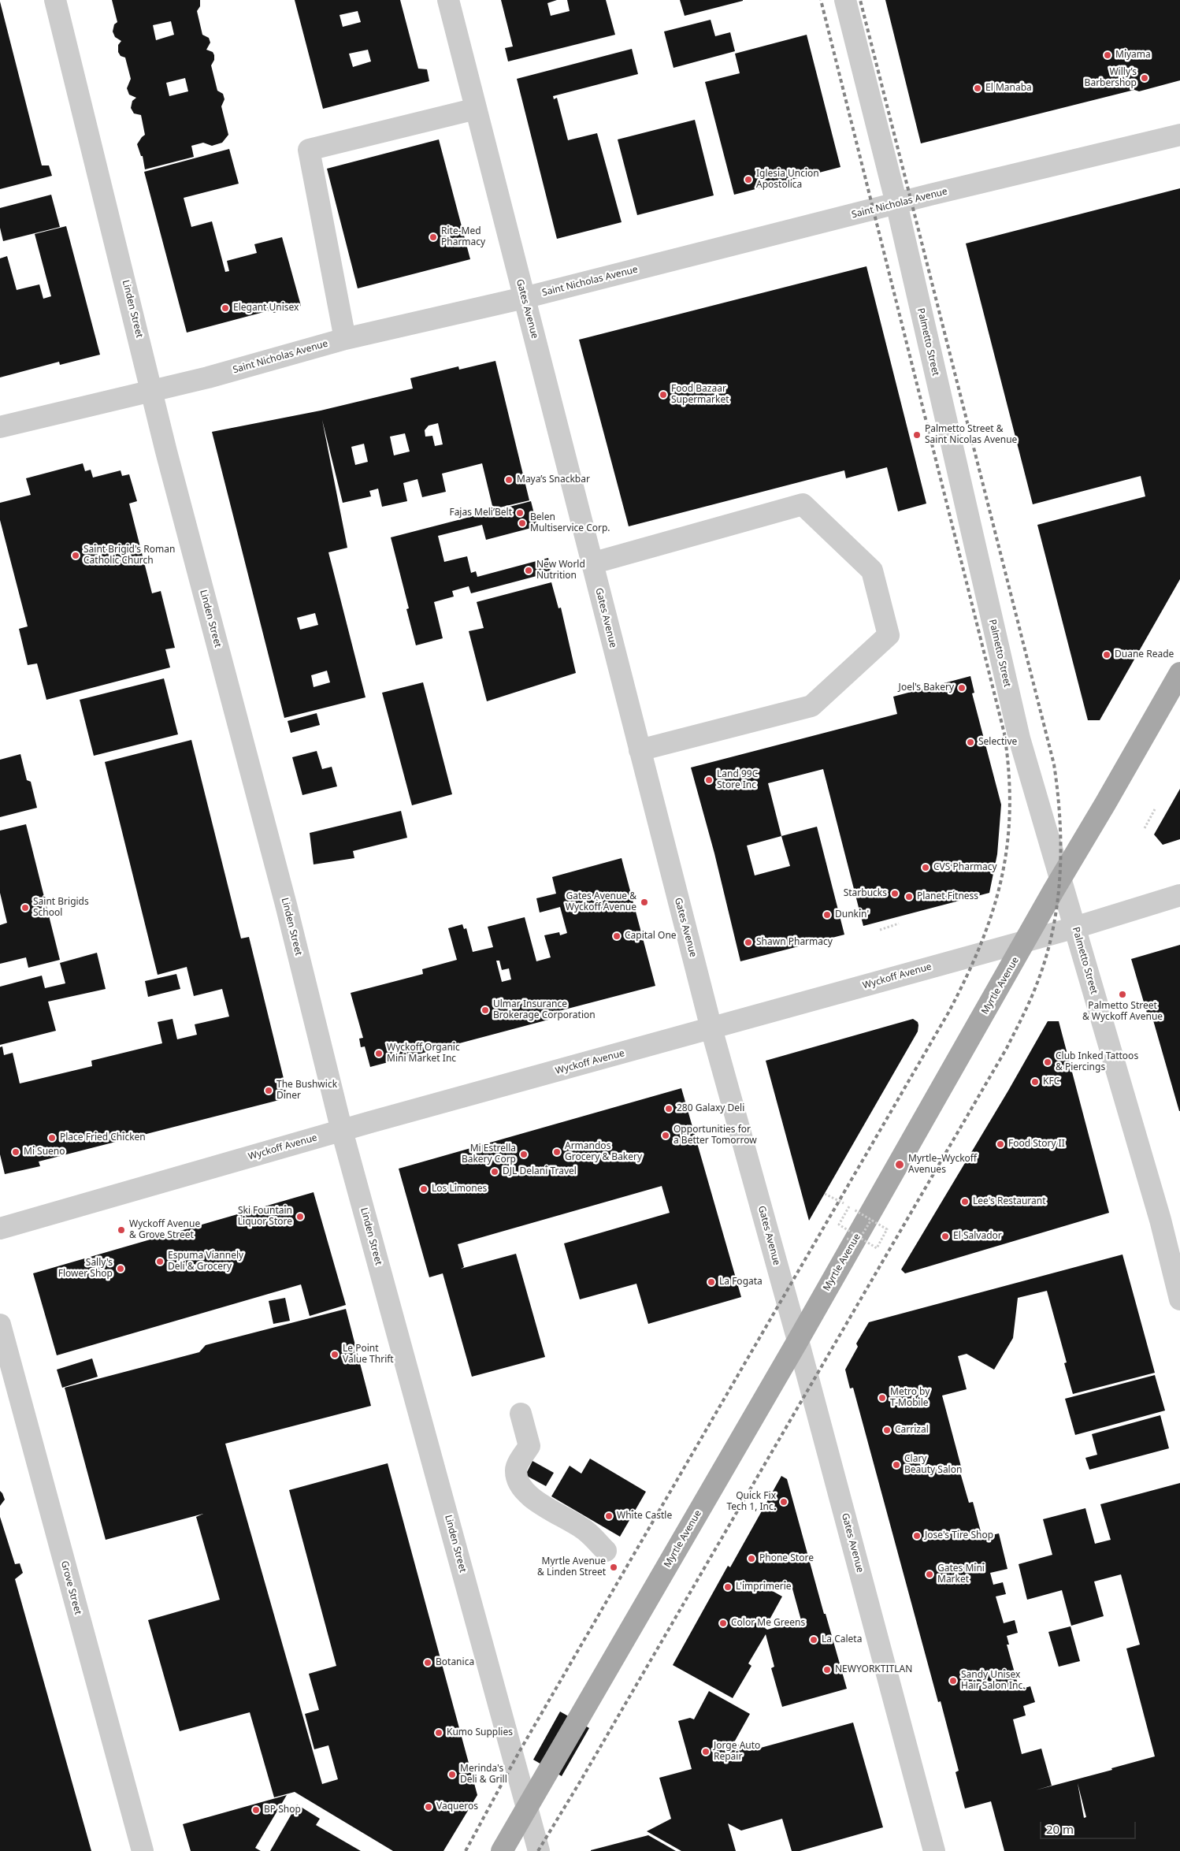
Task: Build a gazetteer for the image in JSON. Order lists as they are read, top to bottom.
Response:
{
  "streets": {
    "main road": ["Myrtle Avenue"],
    "street": [
      "Saint Nicholas Avenue",
      "Linden Street",
      "Gates Avenue",
      "Palmetto Street",
      "Wyckoff Avenue",
      "Grove Street"
    ]
  },
  "crossings": [
    ["Saint Nicholas Avenue", "Linden Street"],
    ["Saint Nicholas Avenue", "Gates Avenue"],
    ["Saint Nicholas Avenue", "Palmetto Street"],
    ["Linden Street", "Wyckoff Avenue"],
    ["Linden Street", "Myrtle Avenue"],
    ["Gates Avenue", "Wyckoff Avenue"],
    ["Gates Avenue", "Myrtle Avenue"],
    ["Palmetto Street", "Wyckoff Avenue"],
    ["Palmetto Street", "Myrtle Avenue"],
    ["Wyckoff Avenue", "Myrtle Avenue"]
  ],
  "places": [
    "Miyama",
    "Willy’s Barbershop",
    "El Manaba",
    "Iglesia Uncion Apostolica",
    "Rite-Med Pharmacy",
    "Elegant Unisex",
    "Food Bazaar Supermarket",
    "Palmetto Street & Saint Nicolas Avenue",
    "Maya’s Snackbar",
    "Fajas Meli’Belt",
    "Belen Multiservice Corp.",
    "Saint Brigid's Roman Catholic Church",
    "New World Nutrition",
    "Duane Reade",
    "Joel's Bakery",
    "Selective",
    "Land 99C Store Inc",
    "CVS Pharmacy",
    "Starbucks",
    "Planet Fitness",
    "Gates Avenue & Wyckoff Avenue",
    "Saint Brigids School",
    "Dunkin'",
    "Capital One",
    "Shawn Pharmacy",
    "Palmetto Street & Wyckoff Avenue",
    "Ulmar Insurance Brokerage Corporation",
    "Wyckoff Organic Mini Market Inc",
    "Club Inked Tattoos & Piercings",
    "KFC",
    "The Bushwick Diner",
    "280 Galaxy Deli",
    "Opportunities for a Better Tomorrow",
    "Place Fried Chicken",
    "Food Story II",
    "Mi Sueno",
    "Armandos Grocery & Bakery",
    "Mi Estrella Bakery Corp",
    "Myrtle–Wyckoff Avenues",
    "DJL Delani Travel",
    "Los Limones",
    "Lee's Restaurant",
    "Ski Fountain Liquor Store",
    "Wyckoff Avenue & Grove Street",
    "El Salvador",
    "Espuma Viannely Deli & Grocery",
    "Sally's Flower Shop",
    "La Fogata",
    "Le Point Value Thrift",
    "Metro by T-Mobile",
    "Carrizal",
    "Clary Beauty Salon",
    "Quick Fix Tech 1, Inc.",
    "White Castle",
    "Jose's Tire Shop",
    "Phone Store",
    "Myrtle Avenue & Linden Street",
    "Gates Mini Market",
    "L'imprimerie",
    "Color Me Greens",
    "La Caleta",
    "Botanica",
    "NEWYORKTITLAN",
    "Sandy Unisex Hair Salon Inc.",
    "Kumo Supplies",
    "Jorge Auto Repair",
    "Merinda's Deli & Grill",
    "Vaqueros",
    "BP Shop"
  ],
  "scale_bar": "20 m"
}
